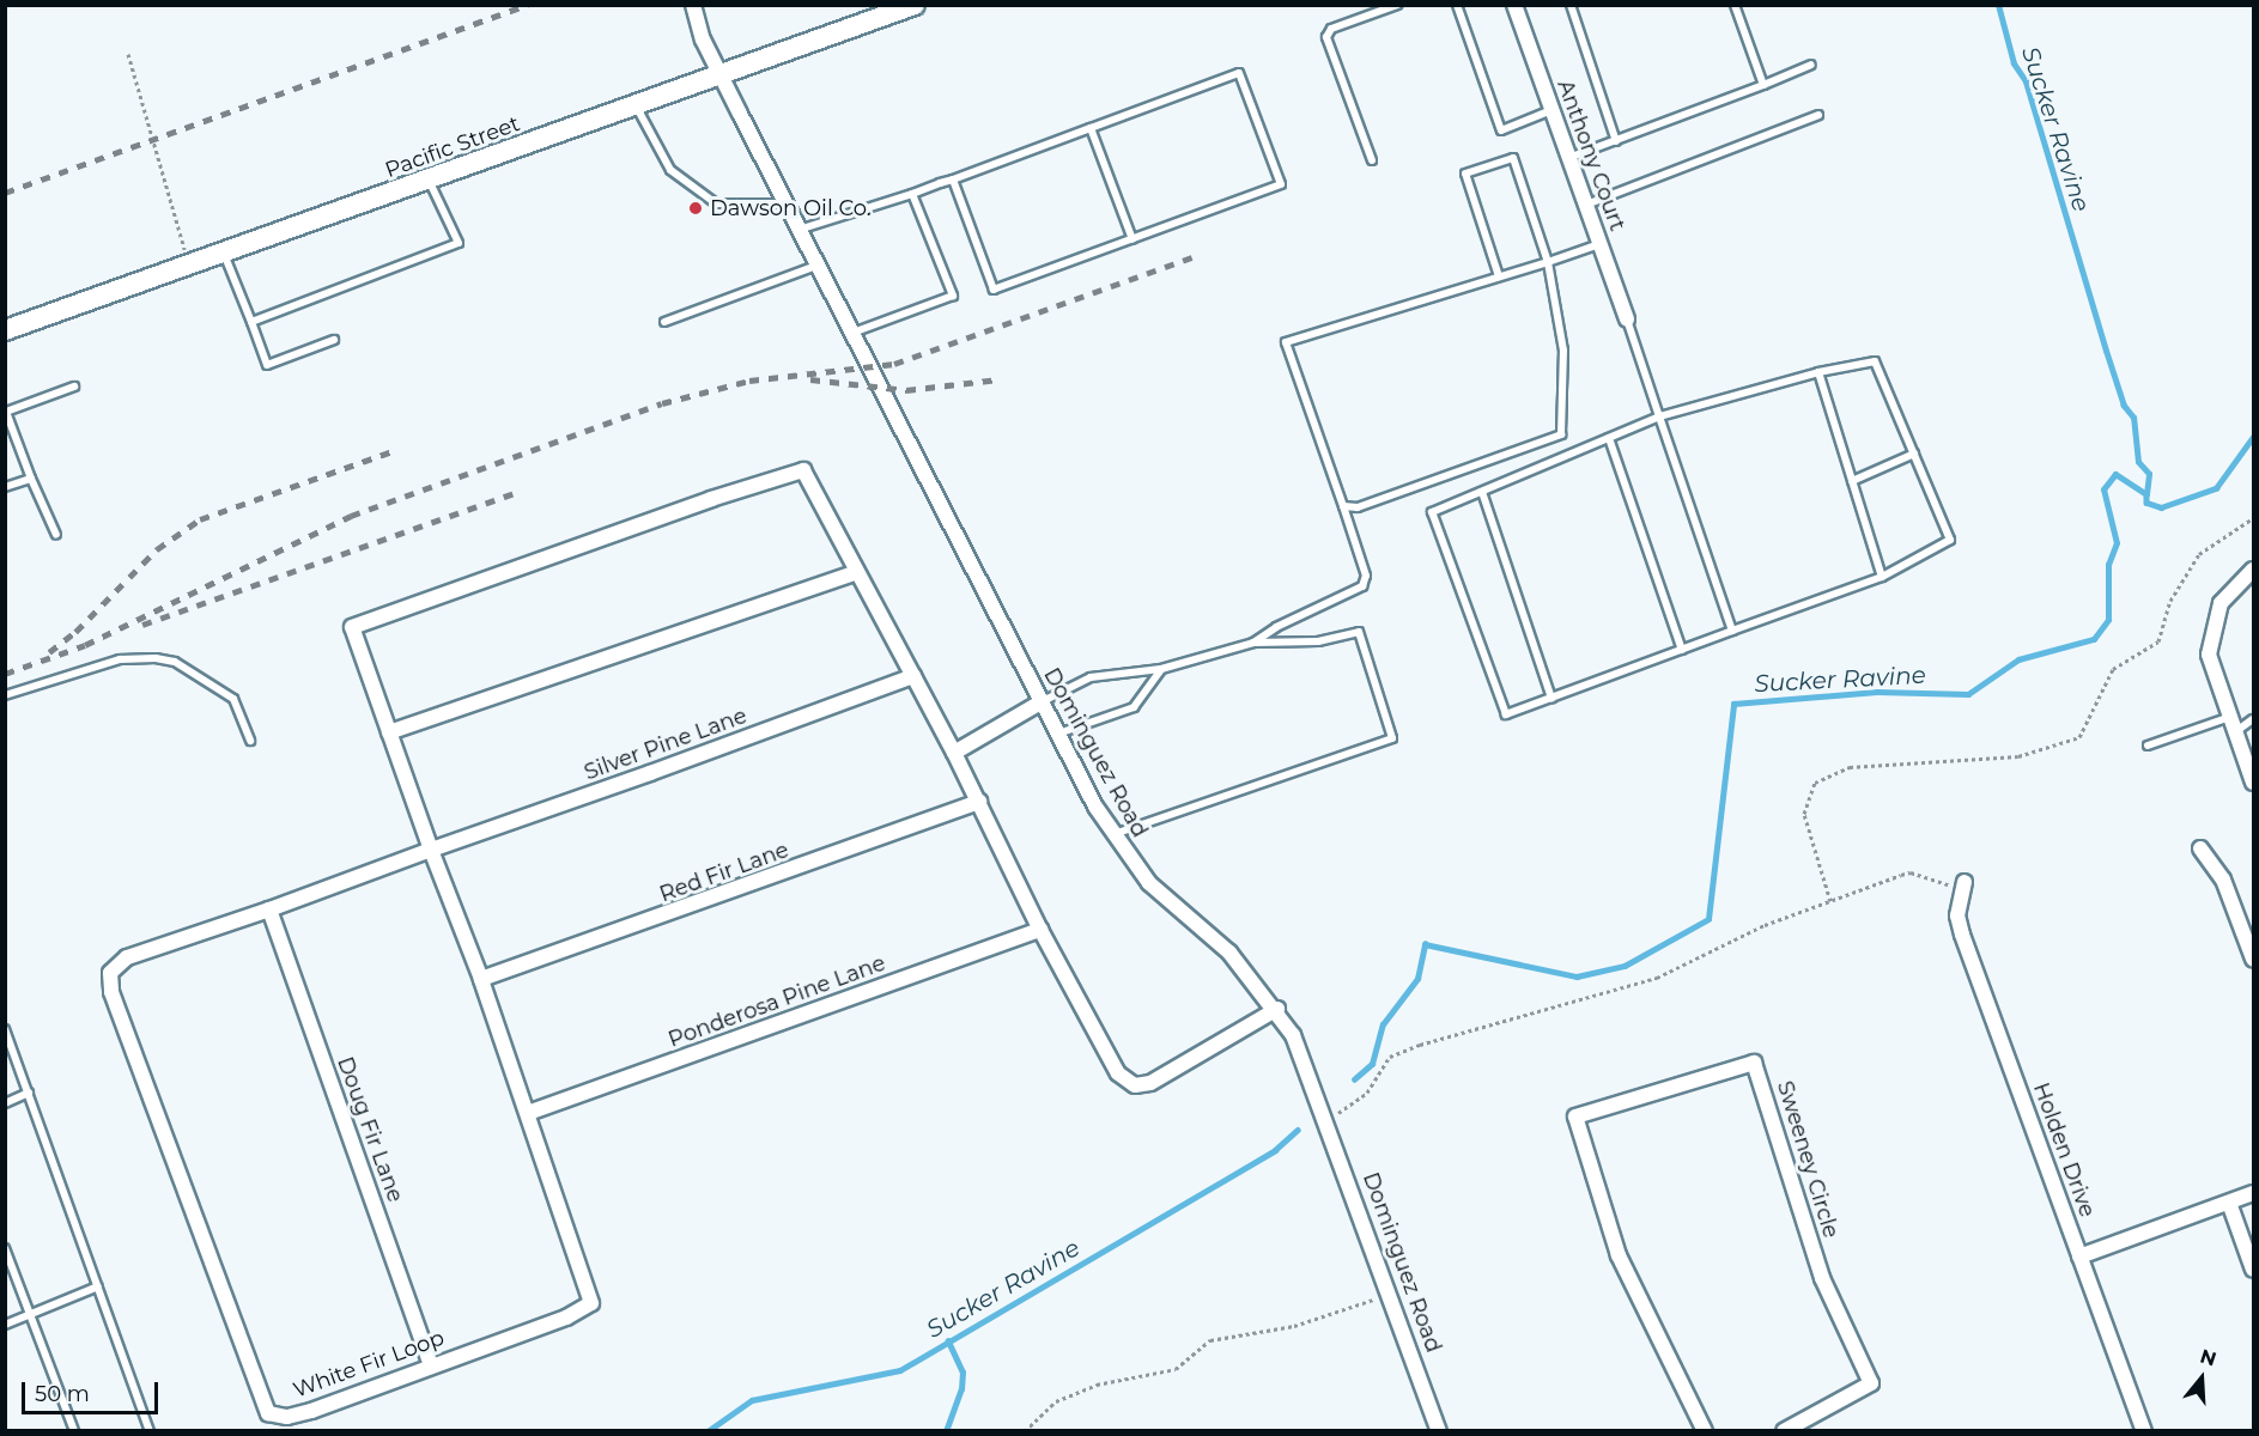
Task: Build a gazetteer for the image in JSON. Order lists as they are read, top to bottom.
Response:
{
  "streets": {
    "main road": ["Pacific Street"],
    "street": [
      "Anthony Court",
      "Silver Pine Lane",
      "Dominguez Road",
      "Red Fir Lane",
      "Ponderosa Pine Lane",
      "Doug Fir Lane",
      "Holden Drive",
      "Sweeney Circle",
      "White Fir Loop"
    ]
  },
  "crossings": [
    ["Pacific Street", "Dominguez Road"],
    ["Silver Pine Lane", "White Fir Loop"],
    ["Red Fir Lane", "White Fir Loop"],
    ["Ponderosa Pine Lane", "White Fir Loop"],
    ["Doug Fir Lane", "White Fir Loop"]
  ],
  "water": ["Sucker Ravine"],
  "places": ["Dawson Oil Co."],
  "scale_bar": "50 m",
  "north": "top"
}
